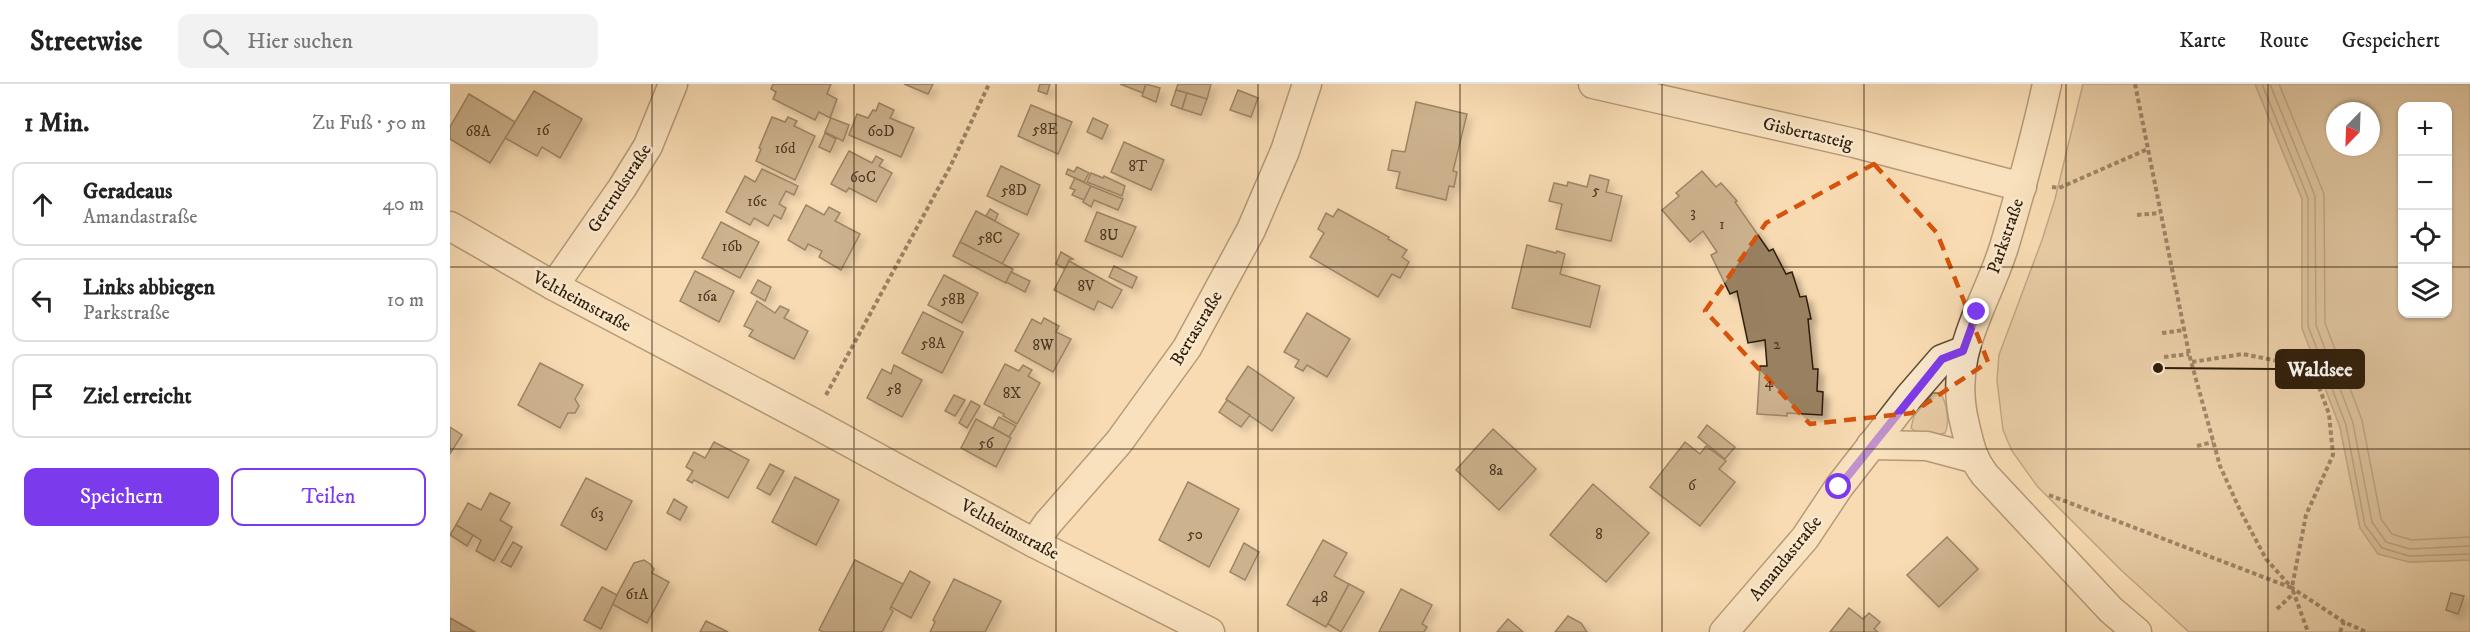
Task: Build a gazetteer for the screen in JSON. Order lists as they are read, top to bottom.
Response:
{
  "streets": {
    "street": [
      "Gisbertasteig",
      "Gertrudstraße",
      "Parkstraße",
      "Veltheimstraße",
      "Bertastraße",
      "Amandastraße"
    ]
  },
  "crossings": [
    ["Gisbertasteig", "Parkstraße"],
    ["Gertrudstraße", "Veltheimstraße"],
    ["Parkstraße", "Amandastraße"],
    ["Veltheimstraße", "Bertastraße"]
  ],
  "places": ["Waldsee"],
  "house_numbers": [
    "58E",
    "16",
    "68A",
    "60D",
    "16d",
    "8T",
    "60C",
    "58D",
    "5",
    "16c",
    "3",
    "1",
    "8U",
    "58C",
    "16b",
    "8V",
    "16a",
    "58B",
    "58A",
    "2",
    "8W",
    "4",
    "58",
    "8X",
    "56",
    "8a",
    "6",
    "63",
    "50",
    "8",
    "61A",
    "48"
  ],
  "north": "bottom left",
  "page": {
    "header": "Streetwise",
    "search": "Hier suchen",
    "nav": ["Karte", "Route", "Gespeichert"],
    "heading": ["1 Min.", "Zu Fuß · 50 m"],
    "map_buttons": ["+", "−"],
    "list": [
      ["Geradeaus", "Amandastraße", "40 m"],
      ["Links abbiegen", "Parkstraße", "10 m"],
      "Ziel erreicht"
    ],
    "buttons": ["Speichern", "Teilen"]
  }
}
